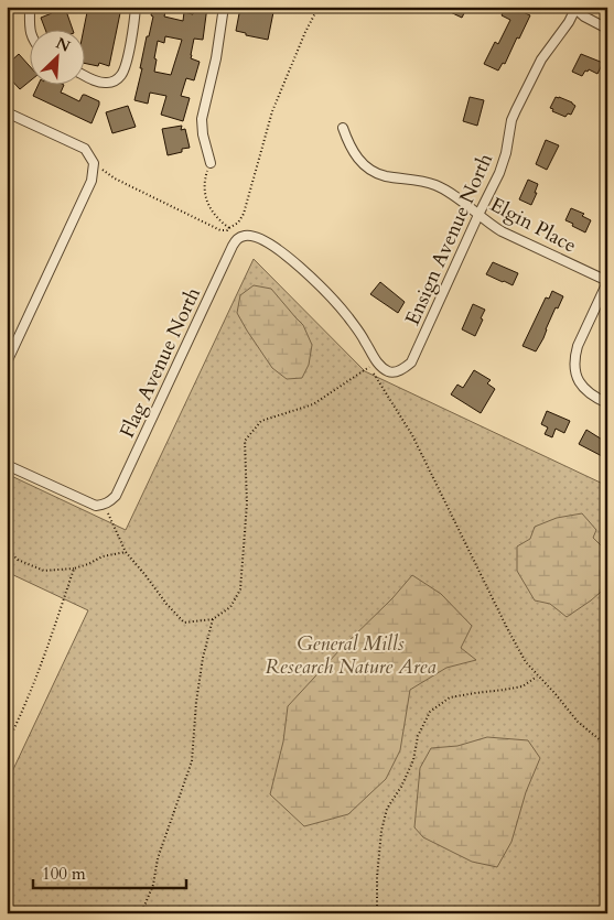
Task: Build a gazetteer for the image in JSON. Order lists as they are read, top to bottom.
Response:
{
  "streets": {
    "street": ["Elgin Place", "Ensign Avenue North", "Flag Avenue North"]
  },
  "crossings": [
    ["Elgin Place", "Ensign Avenue North"],
    ["Ensign Avenue North", "Flag Avenue North"]
  ],
  "parks": ["General Mills Research Nature Area"],
  "scale_bar": "100 m",
  "north": "top right"
}
